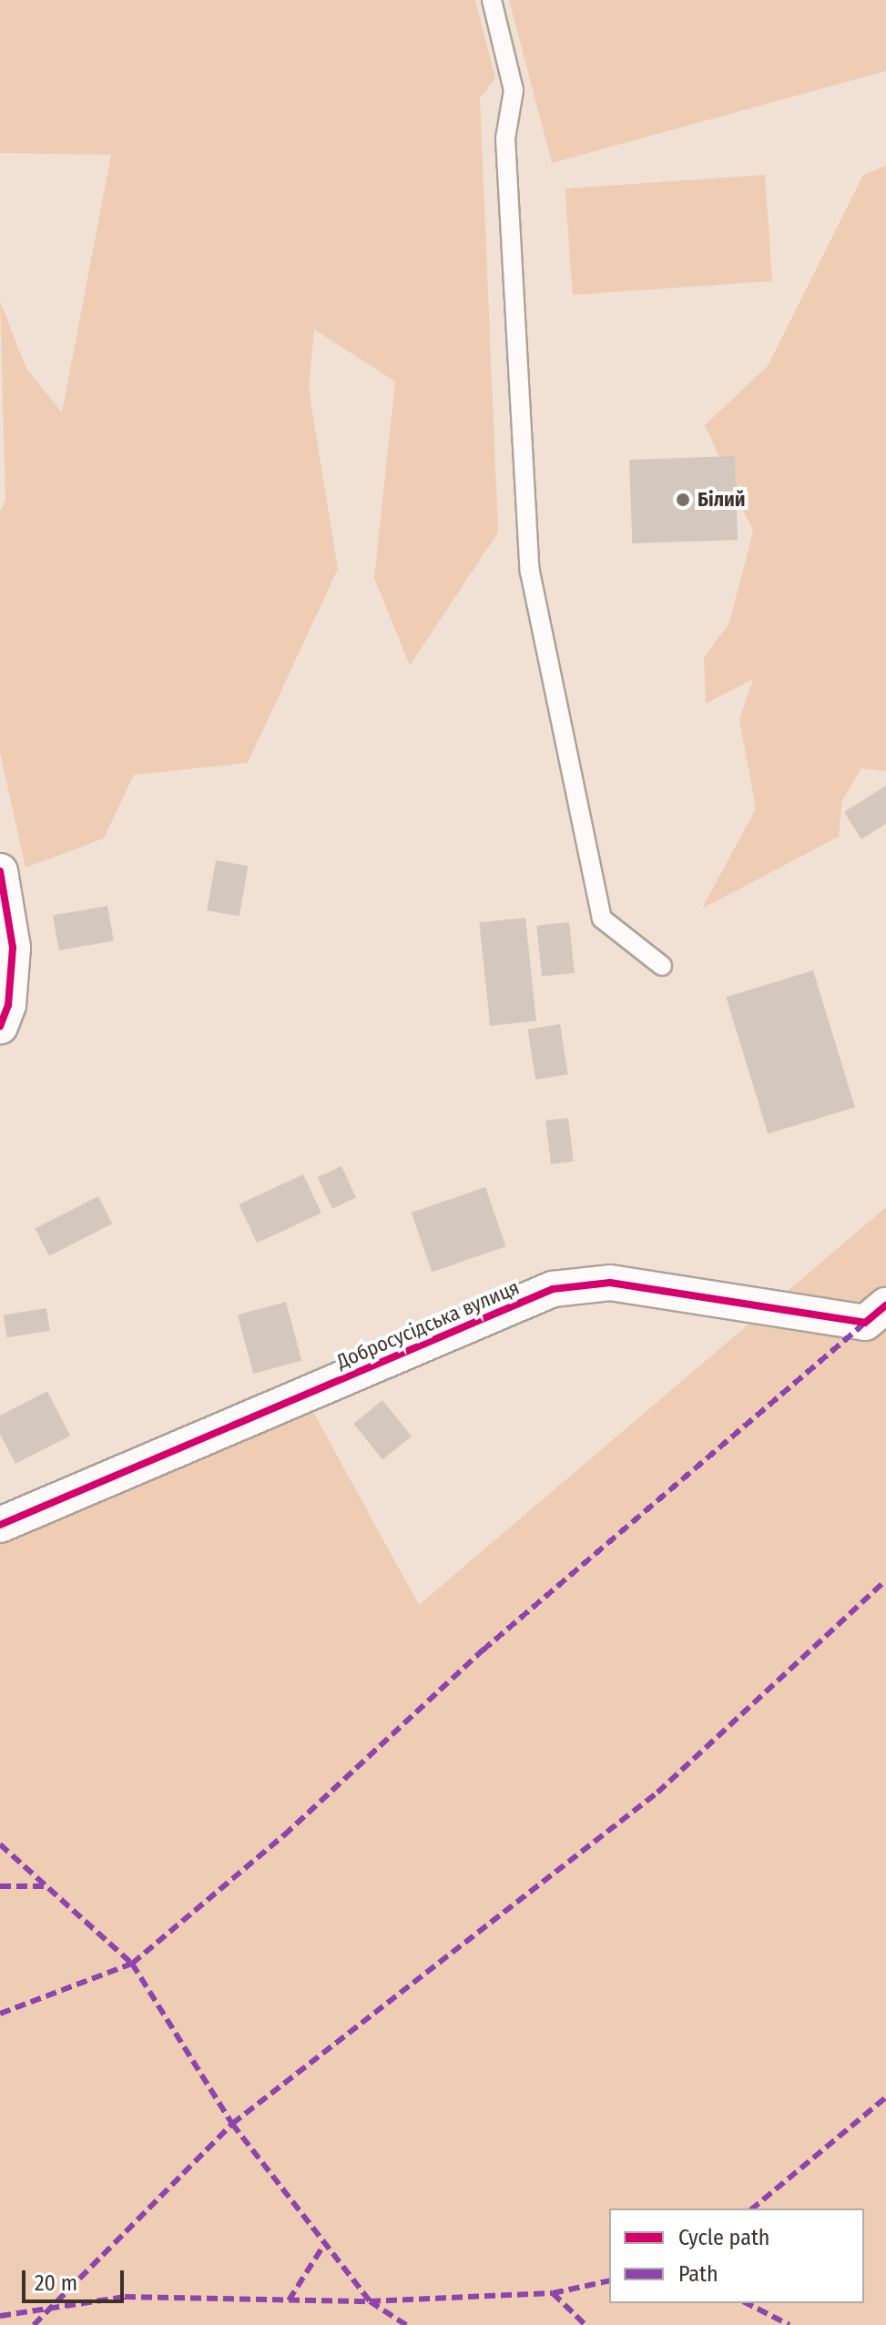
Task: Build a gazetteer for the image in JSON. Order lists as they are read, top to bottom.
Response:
{
  "streets": {
    "street": ["Добросусідська вулиця"]
  },
  "places": ["Білий"],
  "legend": ["Cycle path", "Path"],
  "scale_bar": "20 m"
}
